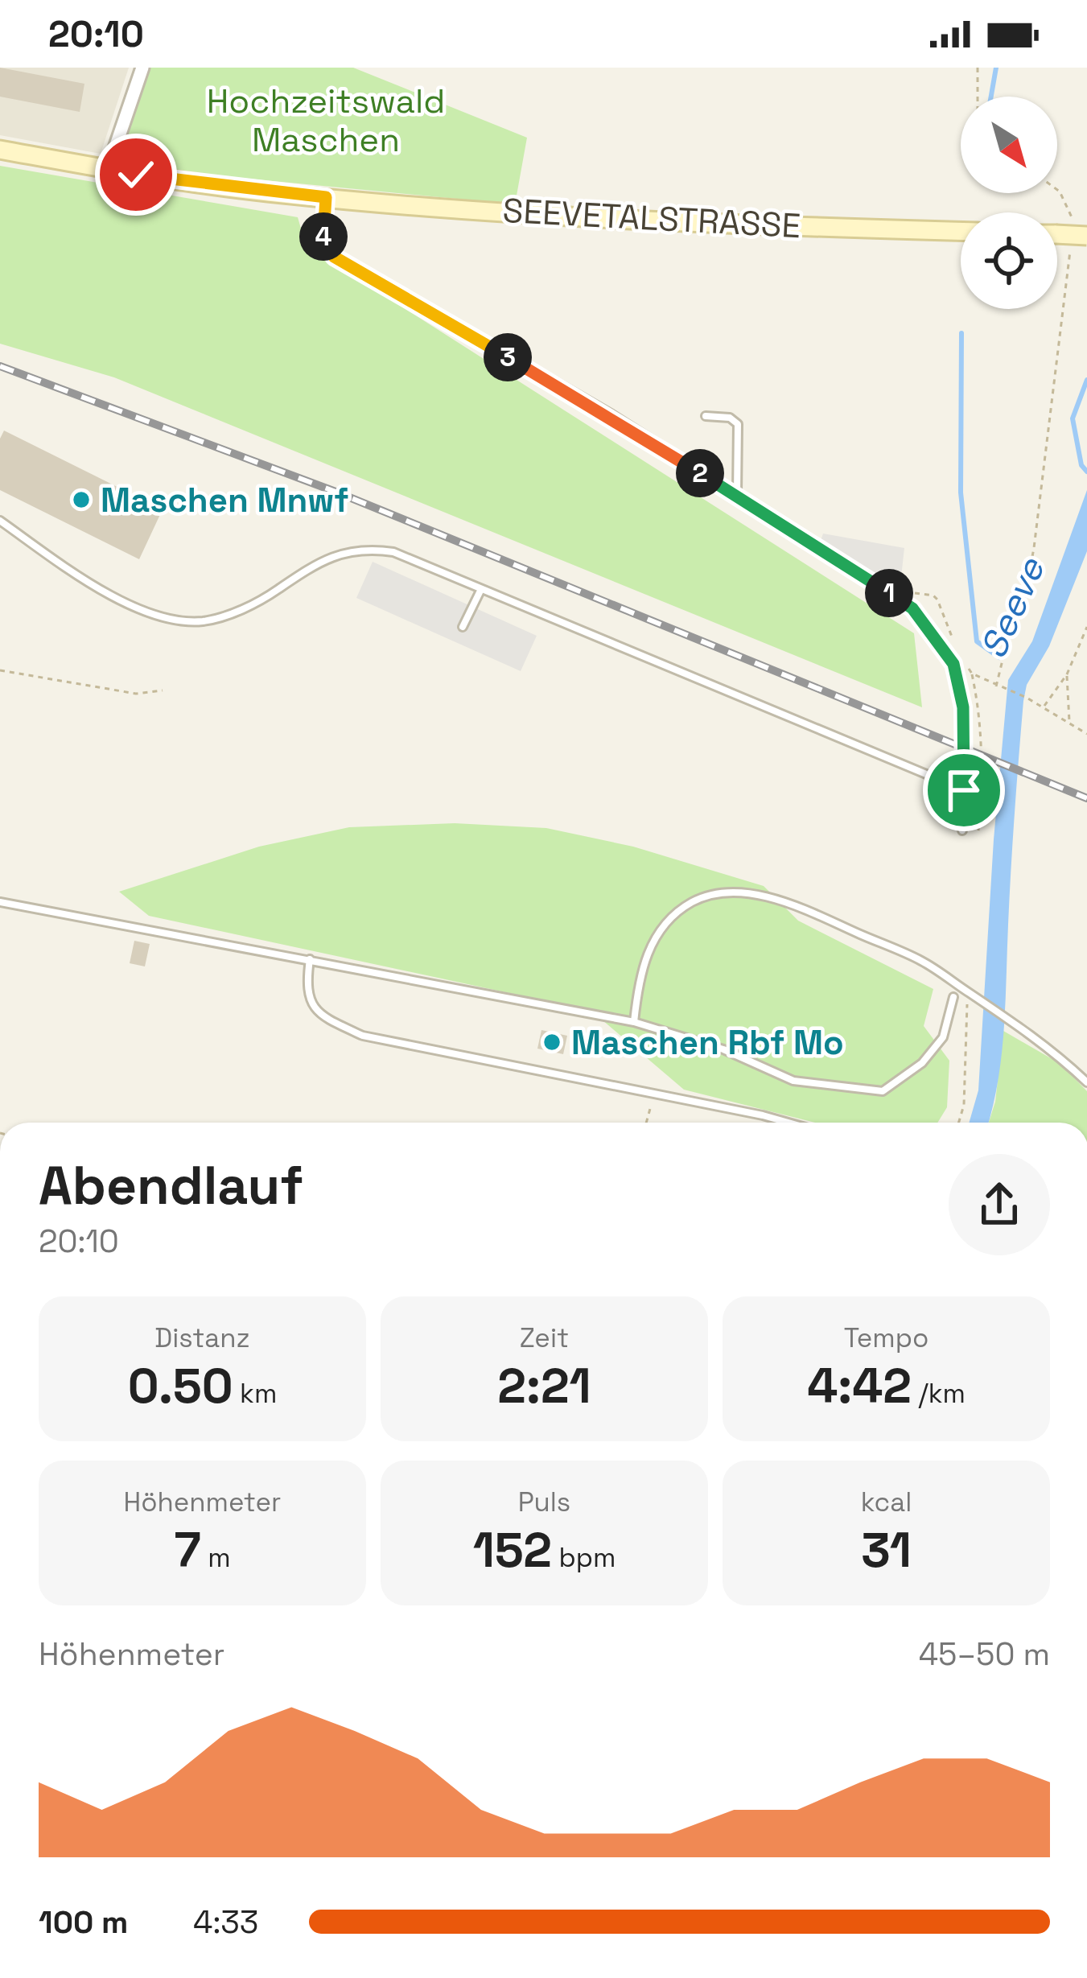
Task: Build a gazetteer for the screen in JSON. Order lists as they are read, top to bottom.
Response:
{
  "streets": {
    "main road": ["SEEVETALSTRASSE"]
  },
  "water": ["Seeve"],
  "parks": ["Hochzeitswald Maschen"],
  "places": ["Maschen Mnwf", "Maschen Rbf Mo"],
  "north": "bottom right",
  "page": {
    "status": "20:10",
    "pins": [
      "4",
      "3",
      "2",
      "1"
    ],
    "heading": ["Abendlauf", "20:10"],
    "stats": [
      ["Distanz", "0.50 km"],
      ["Zeit", "2:21"],
      ["Tempo", "4:42 /km"],
      ["Höhenmeter", "7 m"],
      ["Puls", "152 bpm"],
      ["kcal", "31"]
    ],
    "chart": ["Höhenmeter", "45–50 m"],
    "list": [
      {
        "name": "100 m",
        "note": "4:33"
      }
    ]
  }
}
